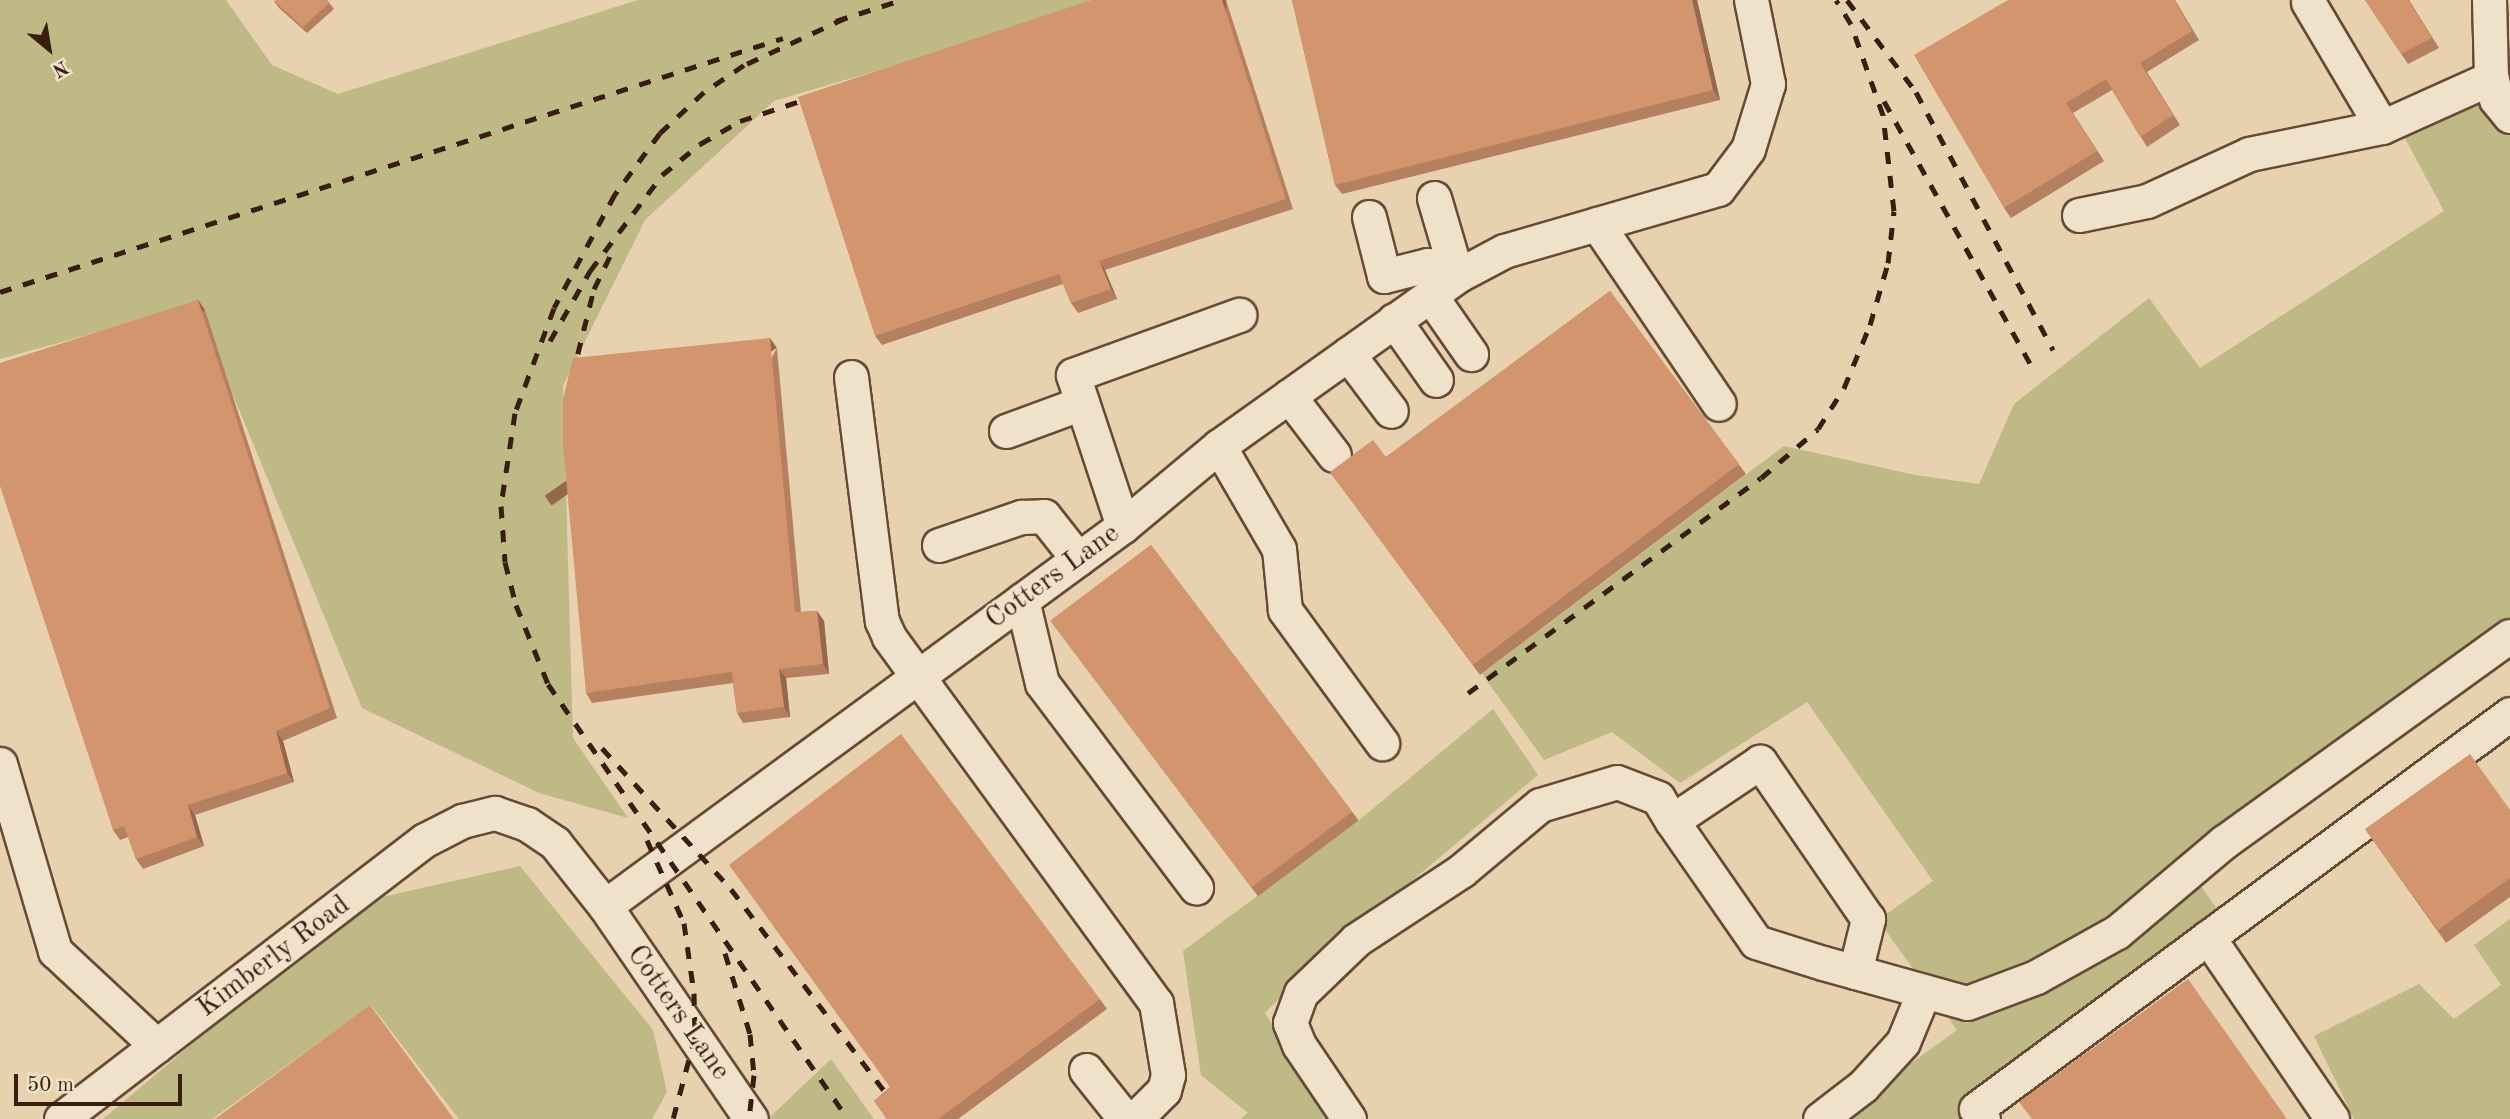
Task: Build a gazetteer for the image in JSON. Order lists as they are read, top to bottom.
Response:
{
  "streets": {
    "street": ["Cotters Lane", "Kimberly Road"]
  },
  "crossings": [
    ["Cotters Lane", "Kimberly Road"]
  ],
  "scale_bar": "50 m",
  "north": "bottom right"
}
